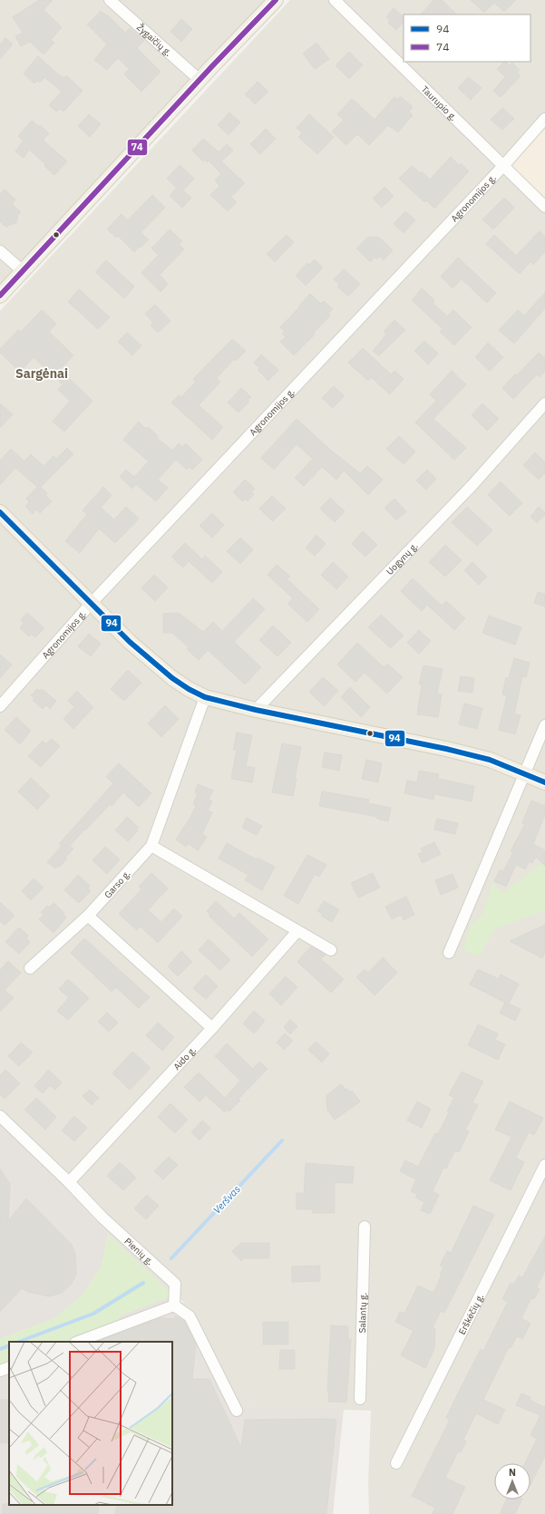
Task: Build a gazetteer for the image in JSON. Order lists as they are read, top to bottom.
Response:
{
  "streets": {
    "street": [
      "Žygaičių g.",
      "Taurupio g.",
      "Agronomijos g.",
      "Uogynų g.",
      "Garso g.",
      "Aido g.",
      "Pienių g.",
      "Salantų g.",
      "Erškėčių g."
    ]
  },
  "crossings": [
    ["Taurupio g.", "Agronomijos g."],
    ["Aido g.", "Pienių g."]
  ],
  "districts": ["Sargėnai"],
  "water": ["Veršvas"],
  "lines": ["transit line 74", "transit line 94"],
  "legend": ["94", "74"],
  "north": "top"
}
